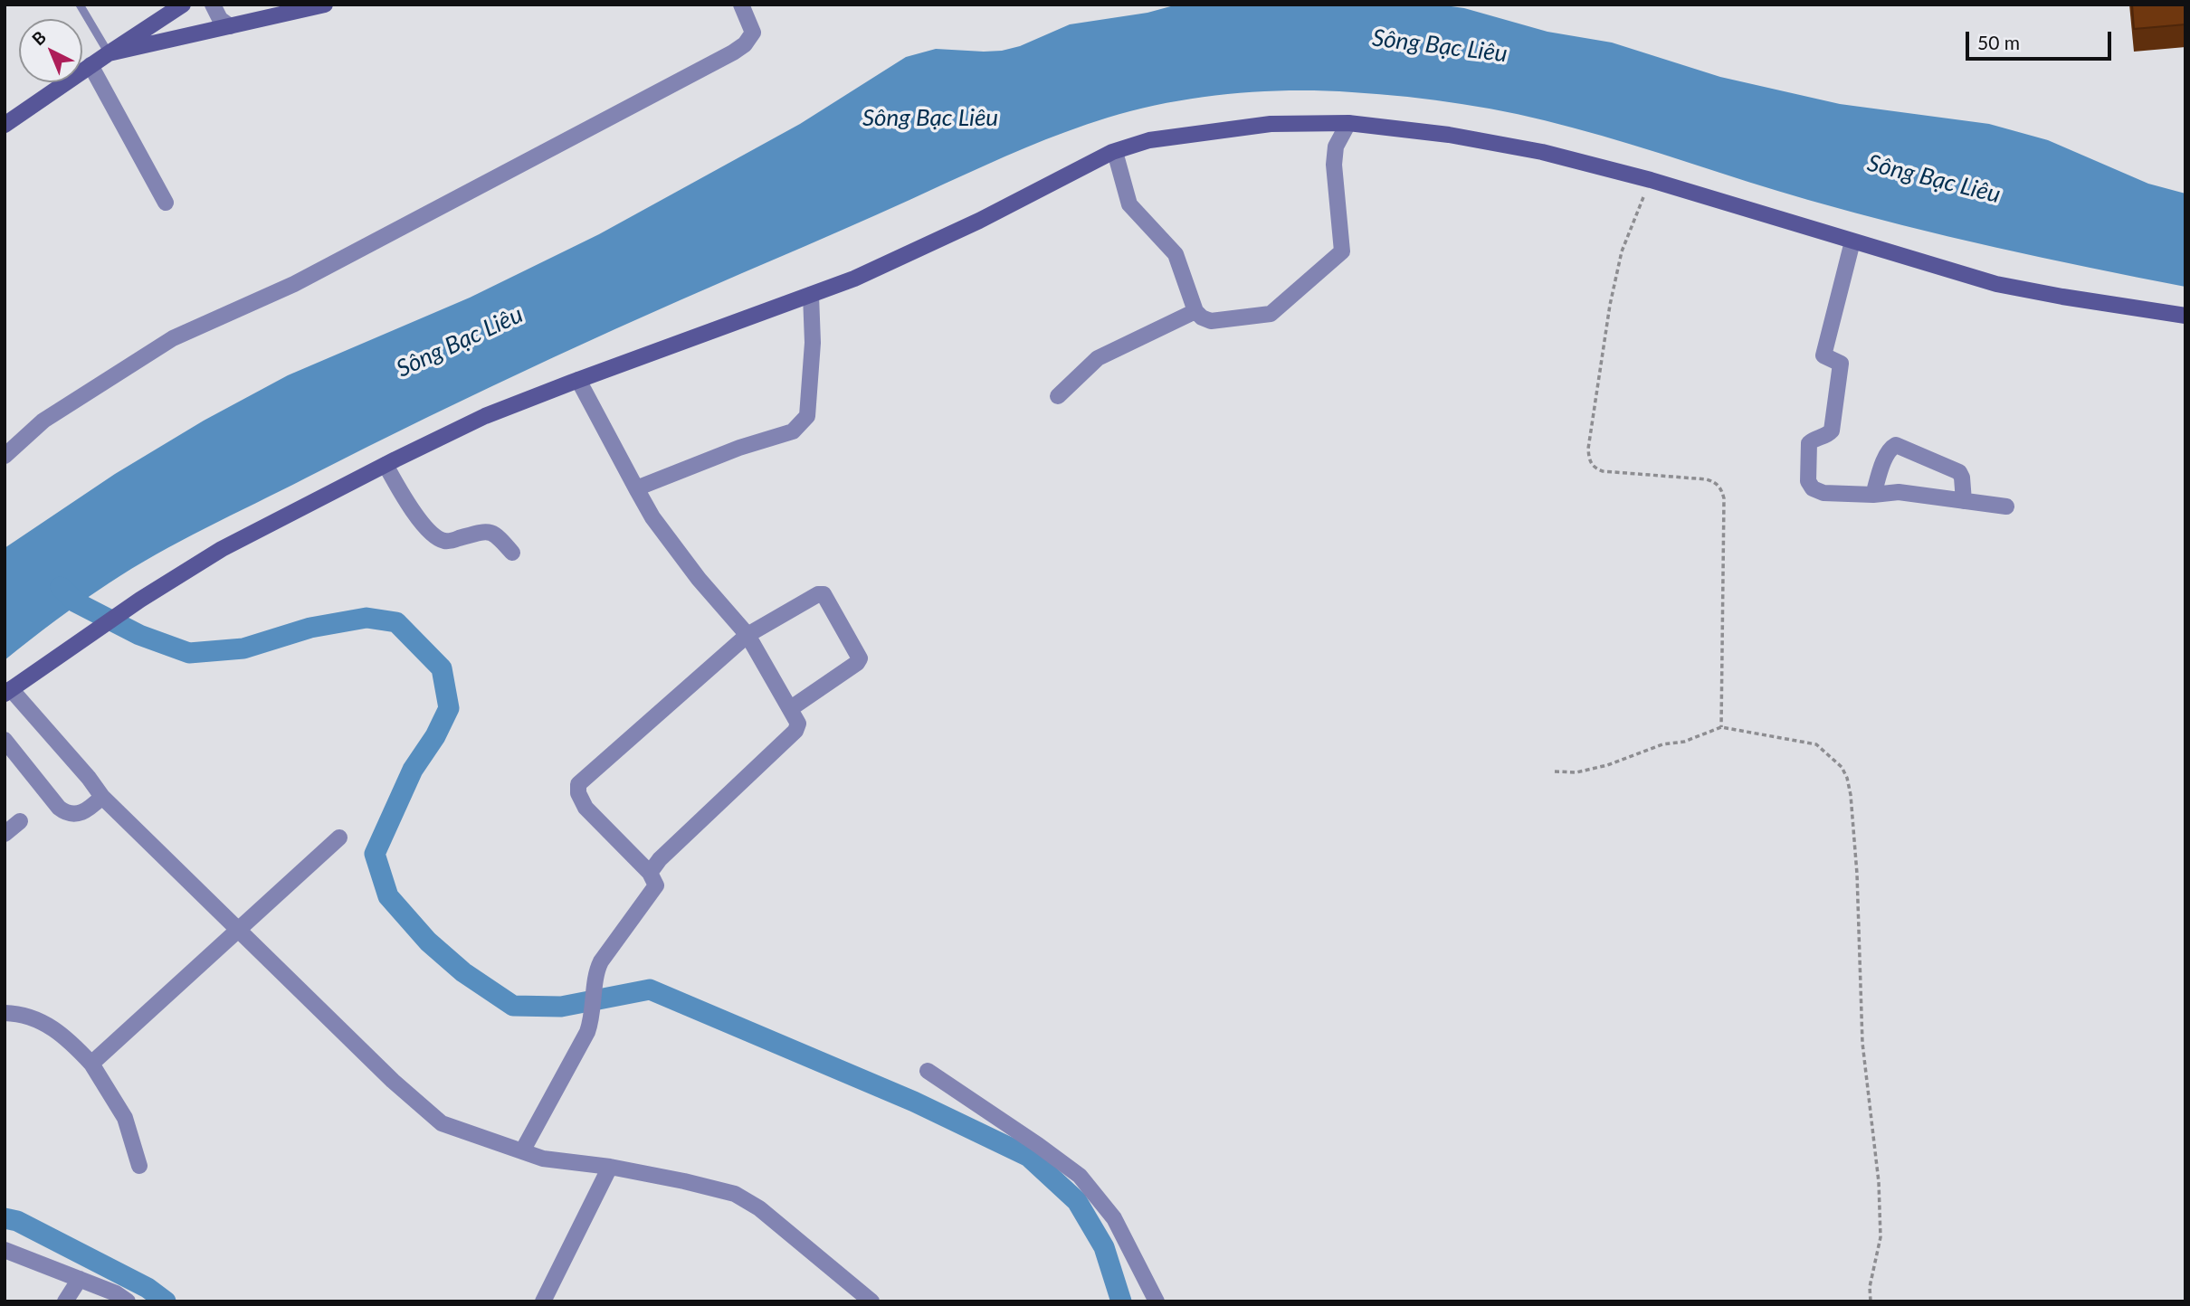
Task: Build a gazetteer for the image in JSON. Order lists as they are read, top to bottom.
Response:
{
  "water": ["Sông Bạc Liêu"],
  "scale_bar": "50 m",
  "north": "top left"
}
